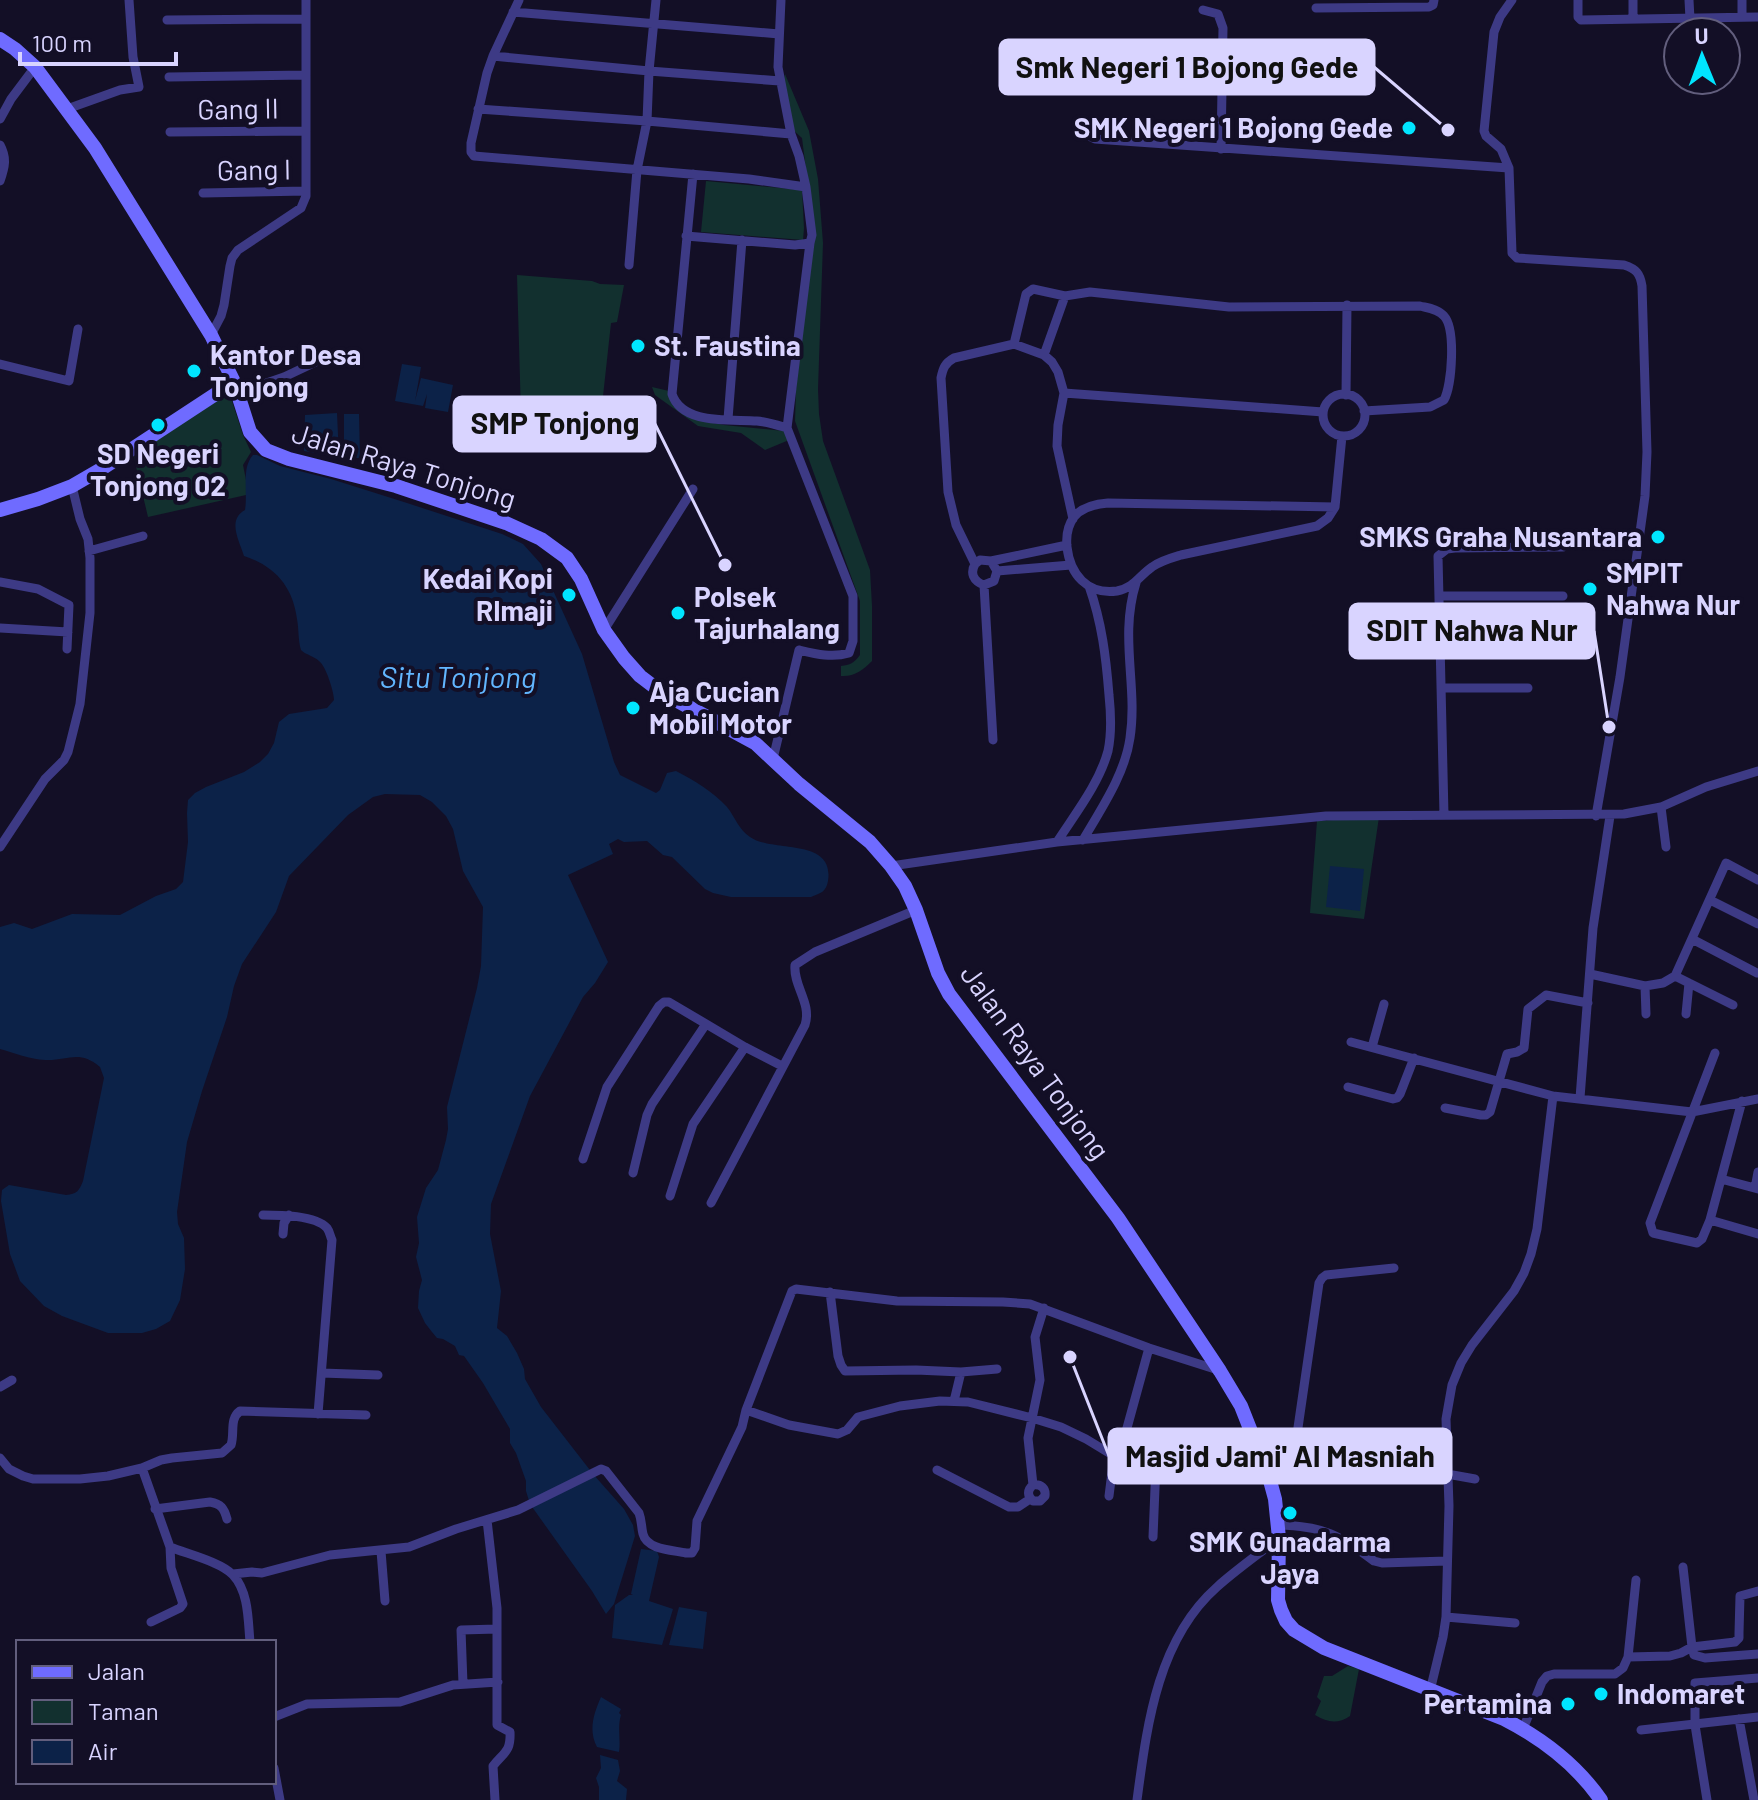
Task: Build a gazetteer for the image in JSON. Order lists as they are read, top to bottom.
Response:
{
  "streets": {
    "main road": ["Jalan Raya Tonjong"],
    "street": ["Gang II", "Gang I"]
  },
  "water": ["Situ Tonjong"],
  "places": [
    "SMK Negeri 1 Bojong Gede",
    "Smk Negeri 1 Bojong Gede",
    "St. Faustina",
    "Kantor Desa Tonjong",
    "SD Negeri Tonjong 02",
    "SMKS Graha Nusantara",
    "SMP Tonjong",
    "SMPIT Nahwa Nur",
    "Kedai Kopi RImaji",
    "Polsek Tajurhalang",
    "Aja Cucian Mobil Motor",
    "SDIT Nahwa Nur",
    "Masjid Jami' Al Masniah",
    "SMK Gunadarma Jaya",
    "Indomaret",
    "Pertamina"
  ],
  "legend": ["Jalan", "Taman", "Air"],
  "scale_bar": "100 m",
  "north": "top"
}
